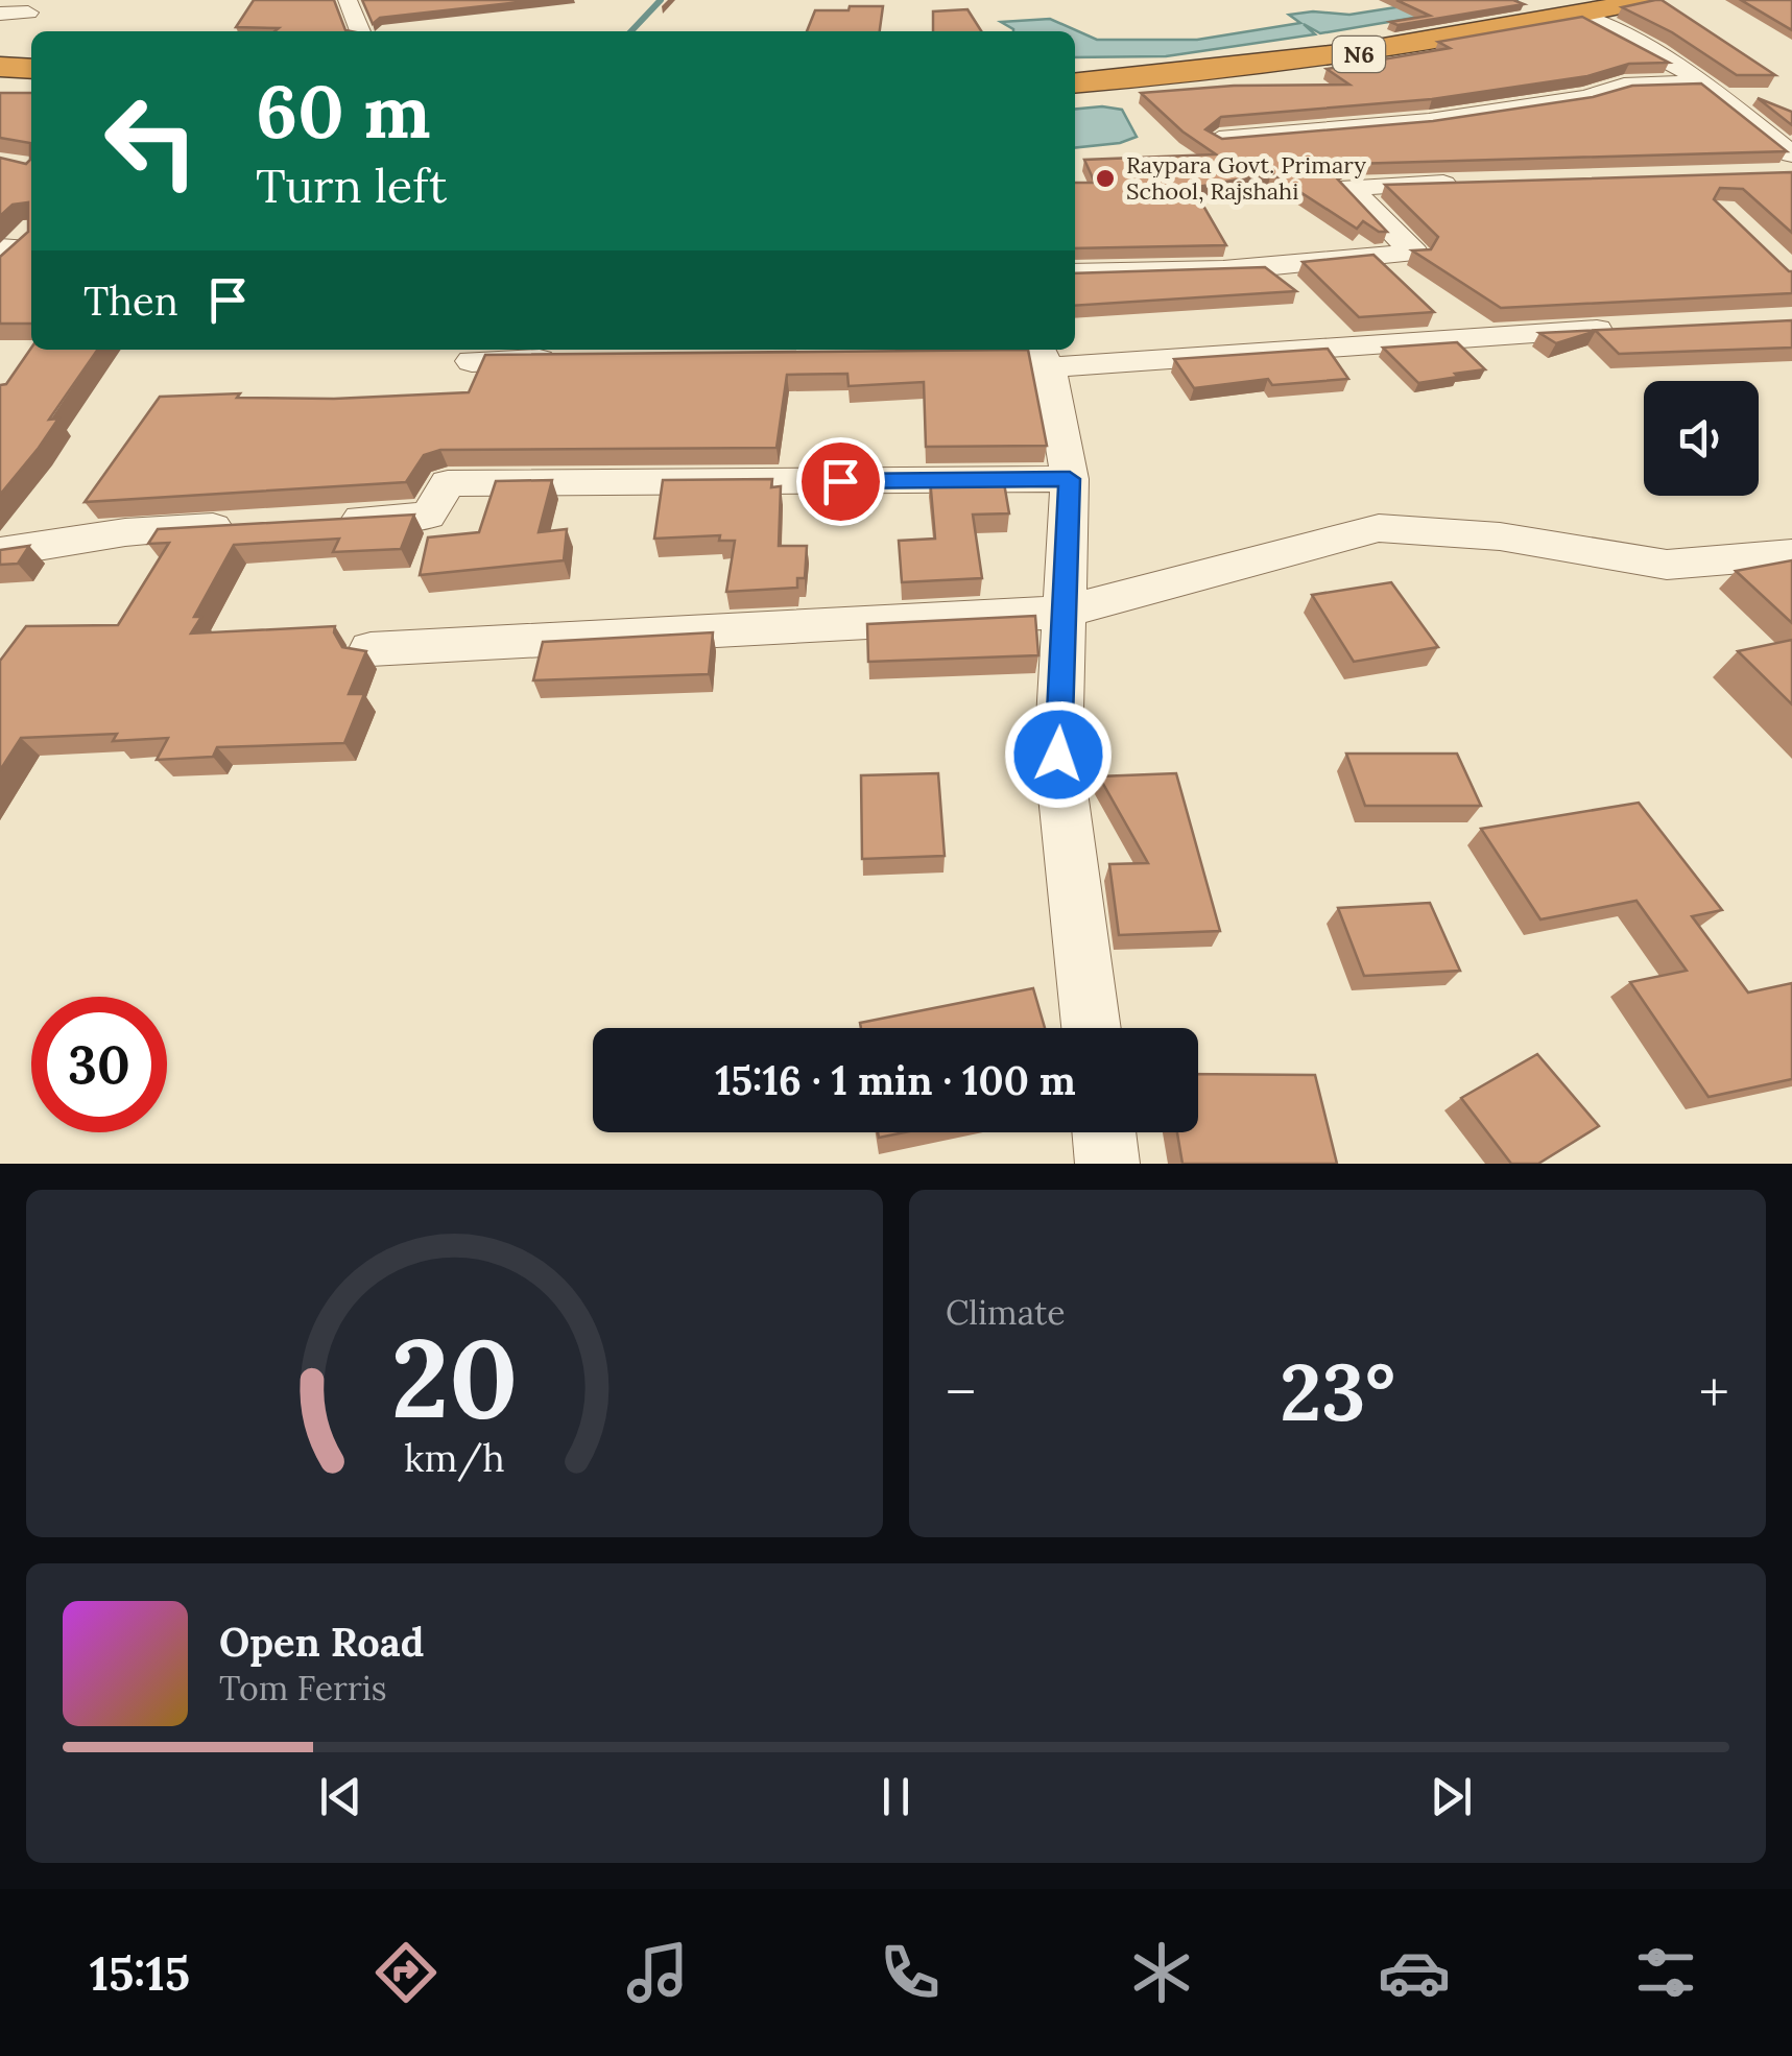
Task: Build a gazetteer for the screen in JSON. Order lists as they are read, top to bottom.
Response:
{
  "streets": {
    "highway": ["N6"]
  },
  "places": ["Raypara Govt. Primary School, Rajshahi"],
  "page": {
    "turn": ["60 m", "Turn left"],
    "then": "Then",
    "limit": "30",
    "trip": "15:16 · 1 min · 100 m",
    "tile": "Climate",
    "heat": ["−", "23°", "+"],
    "song": ["Open Road", "Tom Ferris"],
    "tabs": "15:15",
    "gauge": ["20", "km/h"]
  }
}
